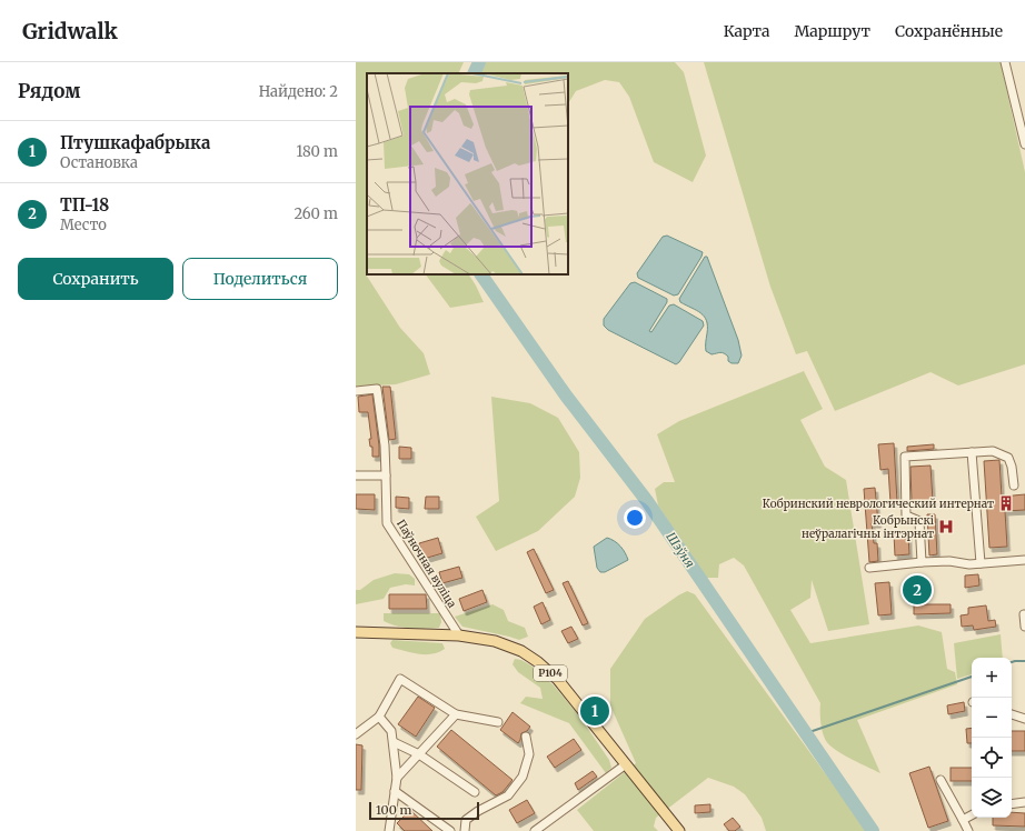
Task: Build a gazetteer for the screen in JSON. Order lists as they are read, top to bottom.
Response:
{
  "streets": {
    "main road": ["Р104"],
    "street": ["Паўночная вуліца"]
  },
  "crossings": [
    ["Паўночная вуліца", "Р104"]
  ],
  "water": ["Шэўня"],
  "places": {
    "building": ["Кобринский неврологический интернат"],
    "hospital": ["Кобрынскі неўралагічны інтэрнат"]
  },
  "scale_bar": "100 m",
  "page": {
    "header": "Gridwalk",
    "nav": ["Карта", "Маршрут", "Сохранённые"],
    "heading": ["Рядом", "Найдено: 2"],
    "list": [
      {
        "mark": "1",
        "name": "Птушкафабрыка",
        "note": "Остановка",
        "value": "180 m"
      },
      {
        "mark": "2",
        "name": "ТП-18",
        "note": "Место",
        "value": "260 m"
      }
    ],
    "buttons": ["Сохранить", "Поделиться"],
    "pins": ["2", "1"],
    "map_buttons": ["+", "−"],
    "scale": "100 m"
  }
}
